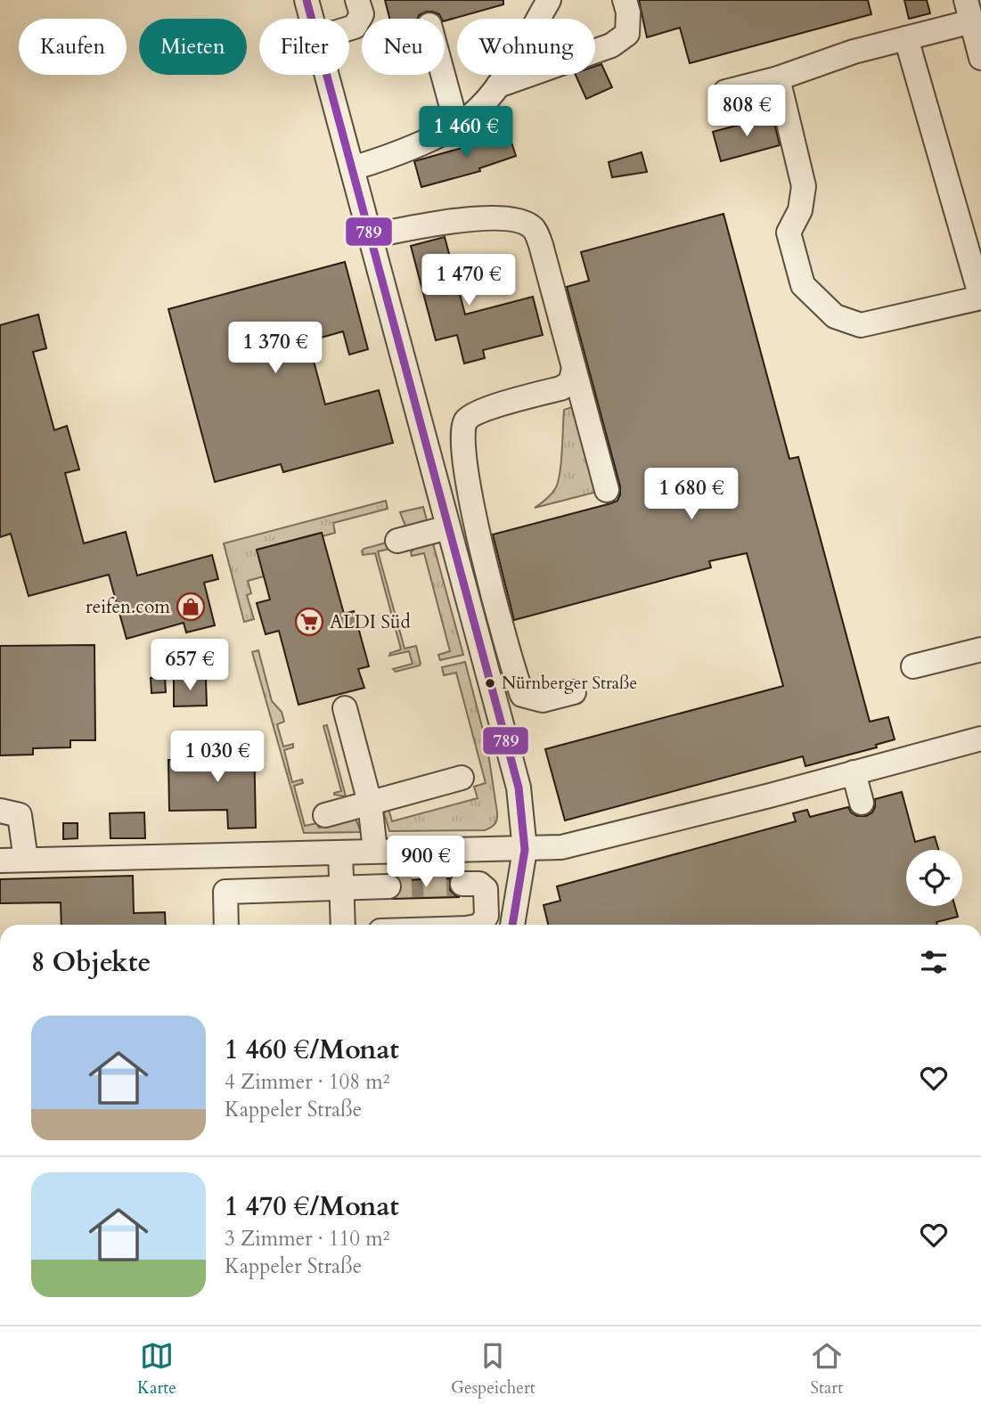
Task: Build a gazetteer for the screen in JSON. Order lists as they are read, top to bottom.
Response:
{
  "places": {
    "shop": ["reifen.com"],
    "supermarket": ["ALDI Süd"],
    "other": ["Nürnberger Straße"]
  },
  "lines": ["transit line 789"],
  "page": {
    "chip": [
      "Kaufen",
      "Mieten",
      "Filter",
      "Neu",
      "Wohnung"
    ],
    "price": [
      "808 €",
      "1 460 €",
      "1 470 €",
      "1 370 €",
      "1 680 €",
      "657 €",
      "1 030 €",
      "900 €"
    ],
    "heading": "8 Objekte",
    "list": [
      {
        "name": "1 460 €/Monat",
        "note": "4 Zimmer · 108 m² · Kappeler Straße"
      },
      {
        "name": "1 470 €/Monat",
        "note": "3 Zimmer · 110 m² · Kappeler Straße"
      }
    ],
    "tabs": ["Karte", "Gespeichert", "Start"]
  }
}
